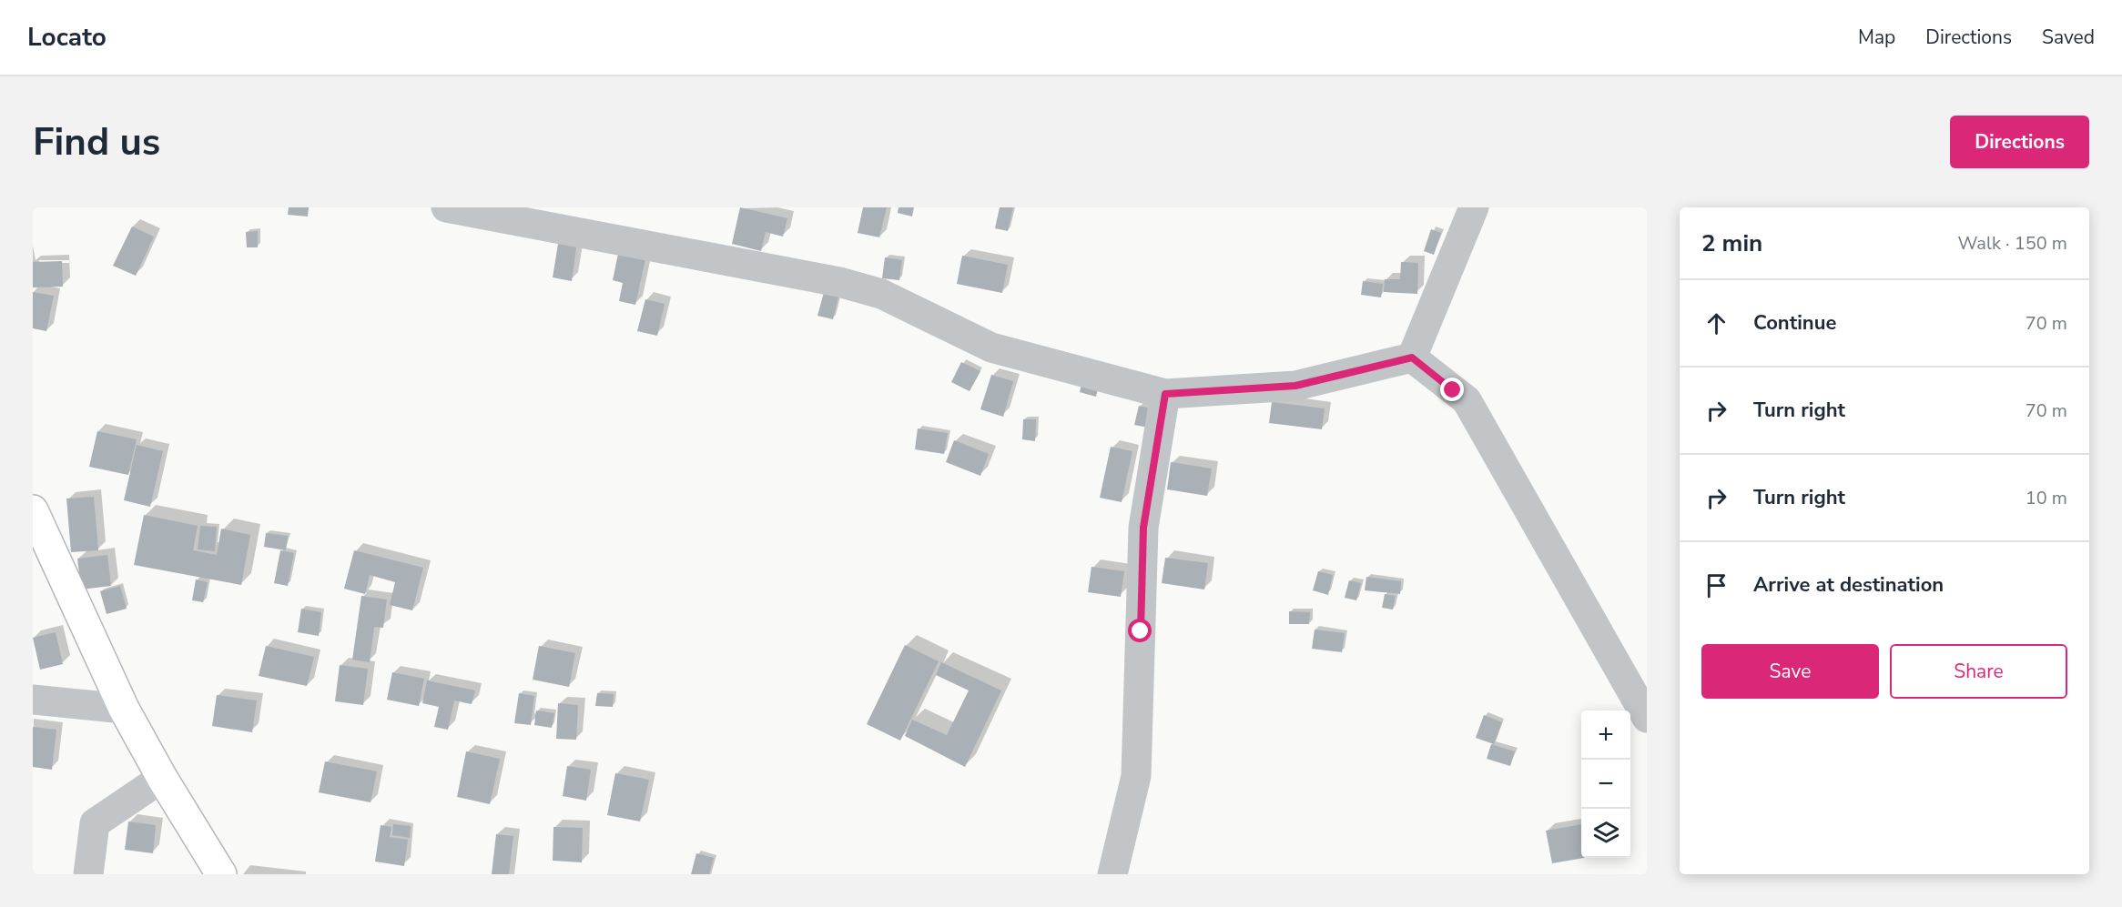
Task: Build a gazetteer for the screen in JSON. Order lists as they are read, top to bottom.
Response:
{
  "page": {
    "header": "Locato",
    "nav": ["Map", "Directions", "Saved"],
    "buttons": [
      "Directions",
      ["Save", "Share"]
    ],
    "title": "Find us",
    "heading": ["2 min", "Walk · 150 m"],
    "list": [
      ["Continue", "70 m"],
      ["Turn right", "70 m"],
      ["Turn right", "10 m"],
      "Arrive at destination"
    ],
    "map_buttons": ["+", "−"]
  }
}
